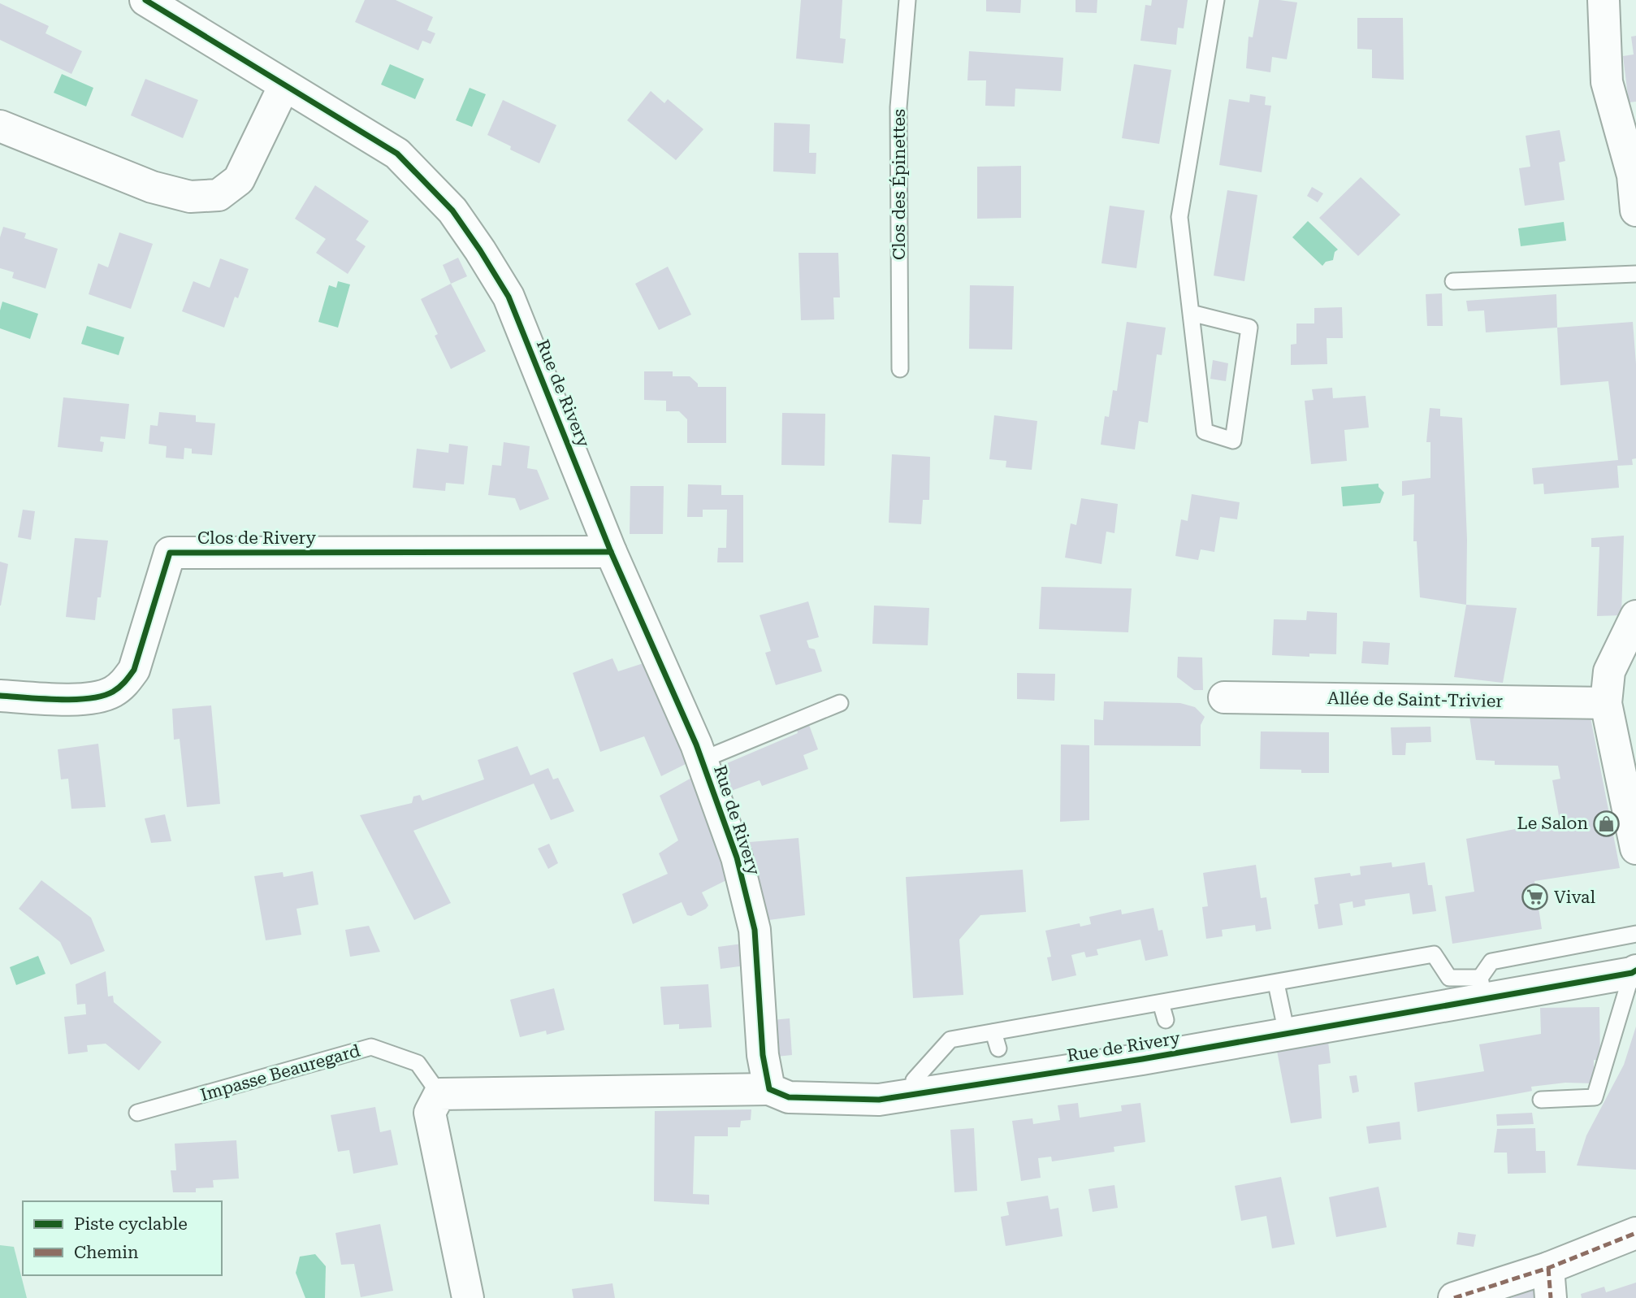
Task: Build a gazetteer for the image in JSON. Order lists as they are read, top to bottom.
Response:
{
  "streets": {
    "street": ["Rue de Rivery", "Clos de Rivery", "Allée de Saint-Trivier"],
    "lane": ["Clos des Épinettes", "Impasse Beauregard"]
  },
  "crossings": [
    ["Rue de Rivery", "Clos de Rivery"]
  ],
  "places": {
    "shop": ["Le Salon"],
    "supermarket": ["Vival"]
  },
  "legend": ["Piste cyclable", "Chemin"]
}
